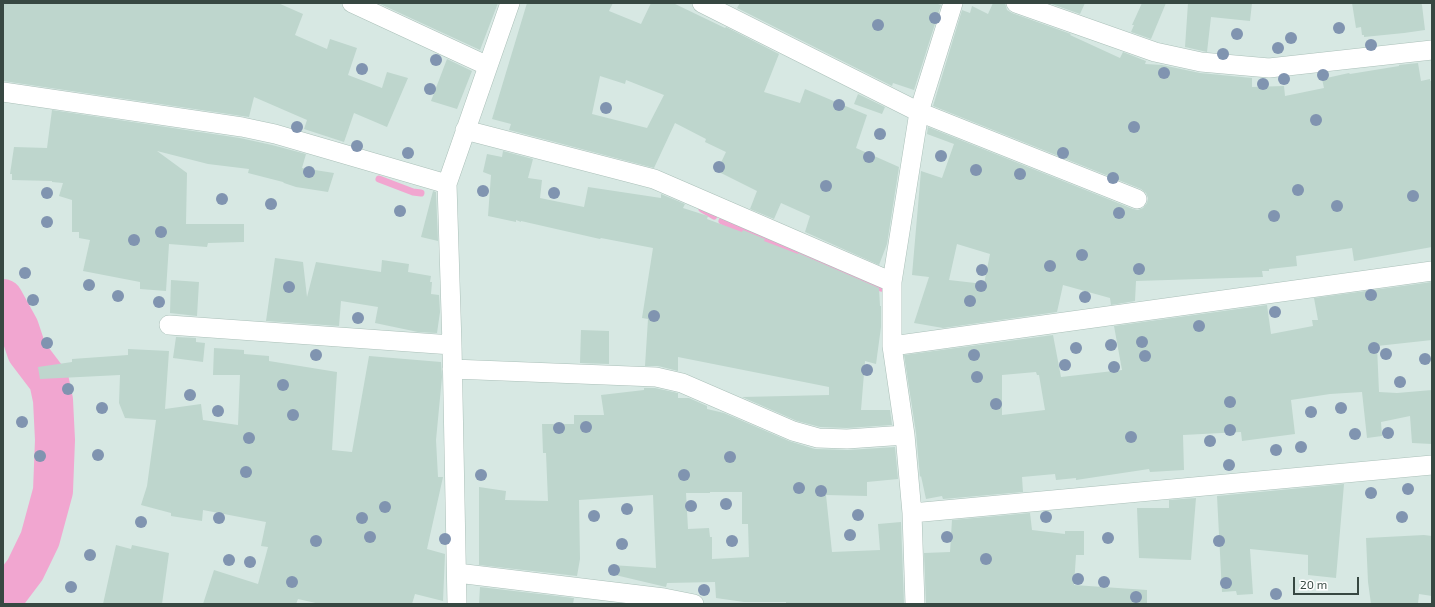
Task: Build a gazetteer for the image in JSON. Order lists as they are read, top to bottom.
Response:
{
  "scale_bar": "20 m"
}
